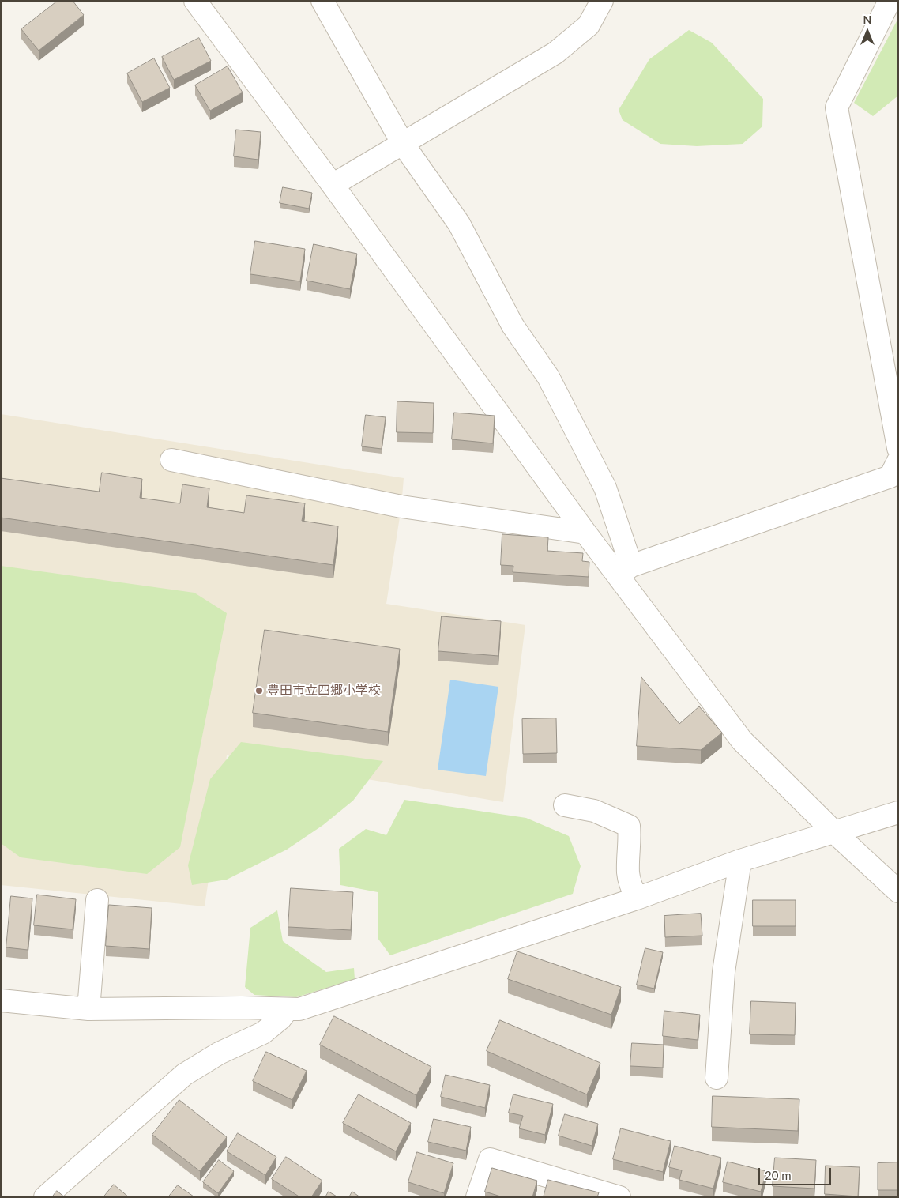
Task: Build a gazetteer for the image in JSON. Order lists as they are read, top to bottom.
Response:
{
  "places": ["豊田市立四郷小学校"],
  "scale_bar": "20 m",
  "north": "top"
}
